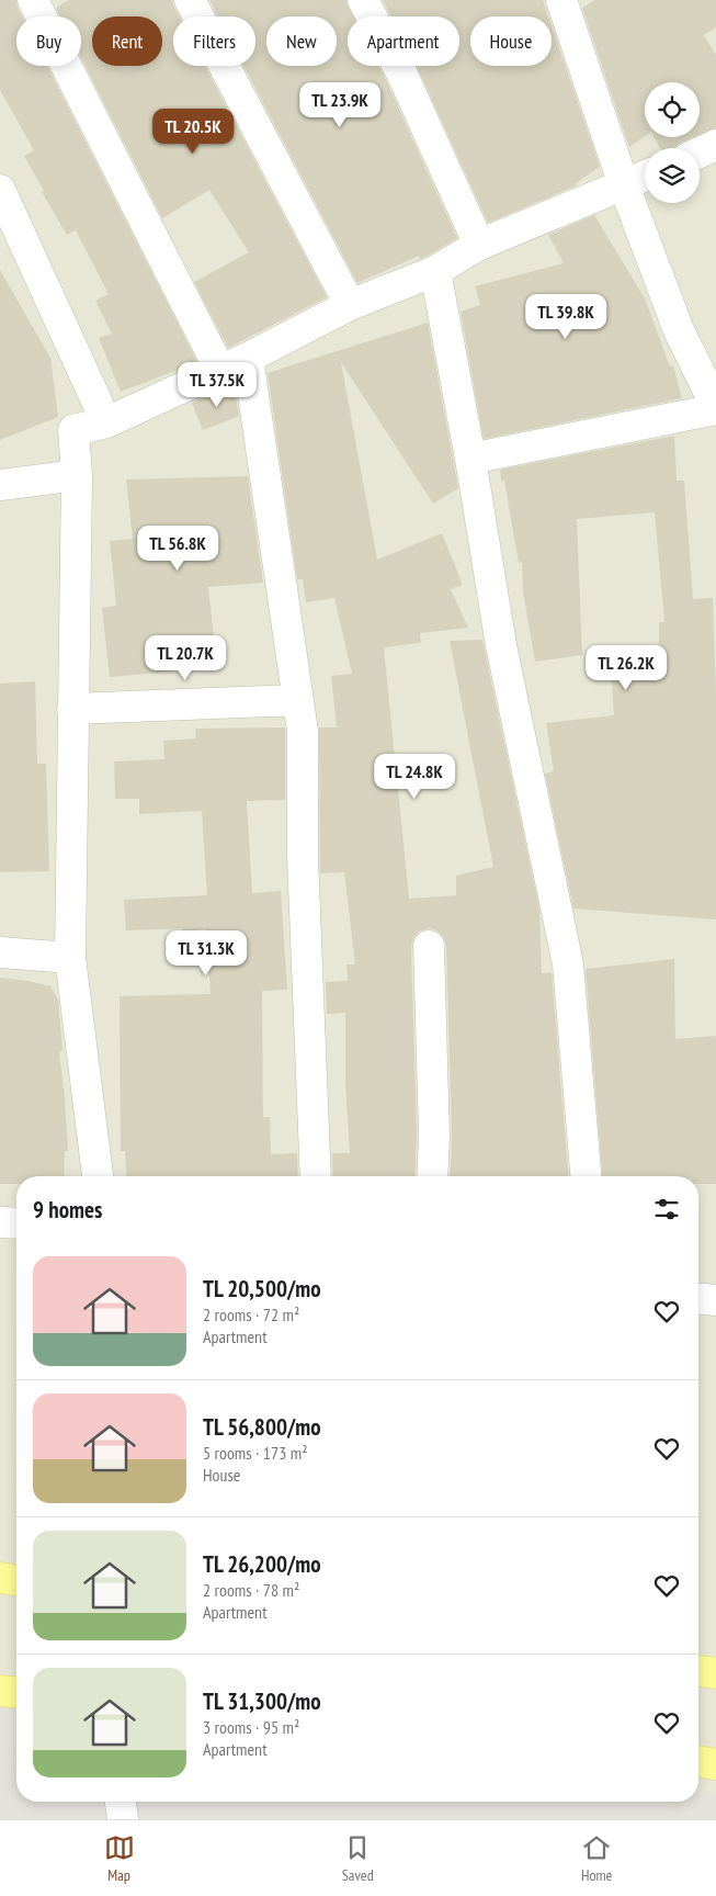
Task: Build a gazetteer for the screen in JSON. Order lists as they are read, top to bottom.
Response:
{
  "page": {
    "chip": [
      "Buy",
      "Rent",
      "Filters",
      "New",
      "Apartment",
      "House"
    ],
    "price": [
      "TL 23.9K",
      "TL 20.5K",
      "TL 39.8K",
      "TL 37.5K",
      "TL 56.8K",
      "TL 20.7K",
      "TL 26.2K",
      "TL 24.8K",
      "TL 31.3K"
    ],
    "heading": "9 homes",
    "list": [
      {
        "name": "TL 20,500/mo",
        "note": "2 rooms · 72 m² · Apartment"
      },
      {
        "name": "TL 56,800/mo",
        "note": "5 rooms · 173 m² · House"
      },
      {
        "name": "TL 26,200/mo",
        "note": "2 rooms · 78 m² · Apartment"
      },
      {
        "name": "TL 31,300/mo",
        "note": "3 rooms · 95 m² · Apartment"
      }
    ],
    "tabs": ["Map", "Saved", "Home"]
  }
}
